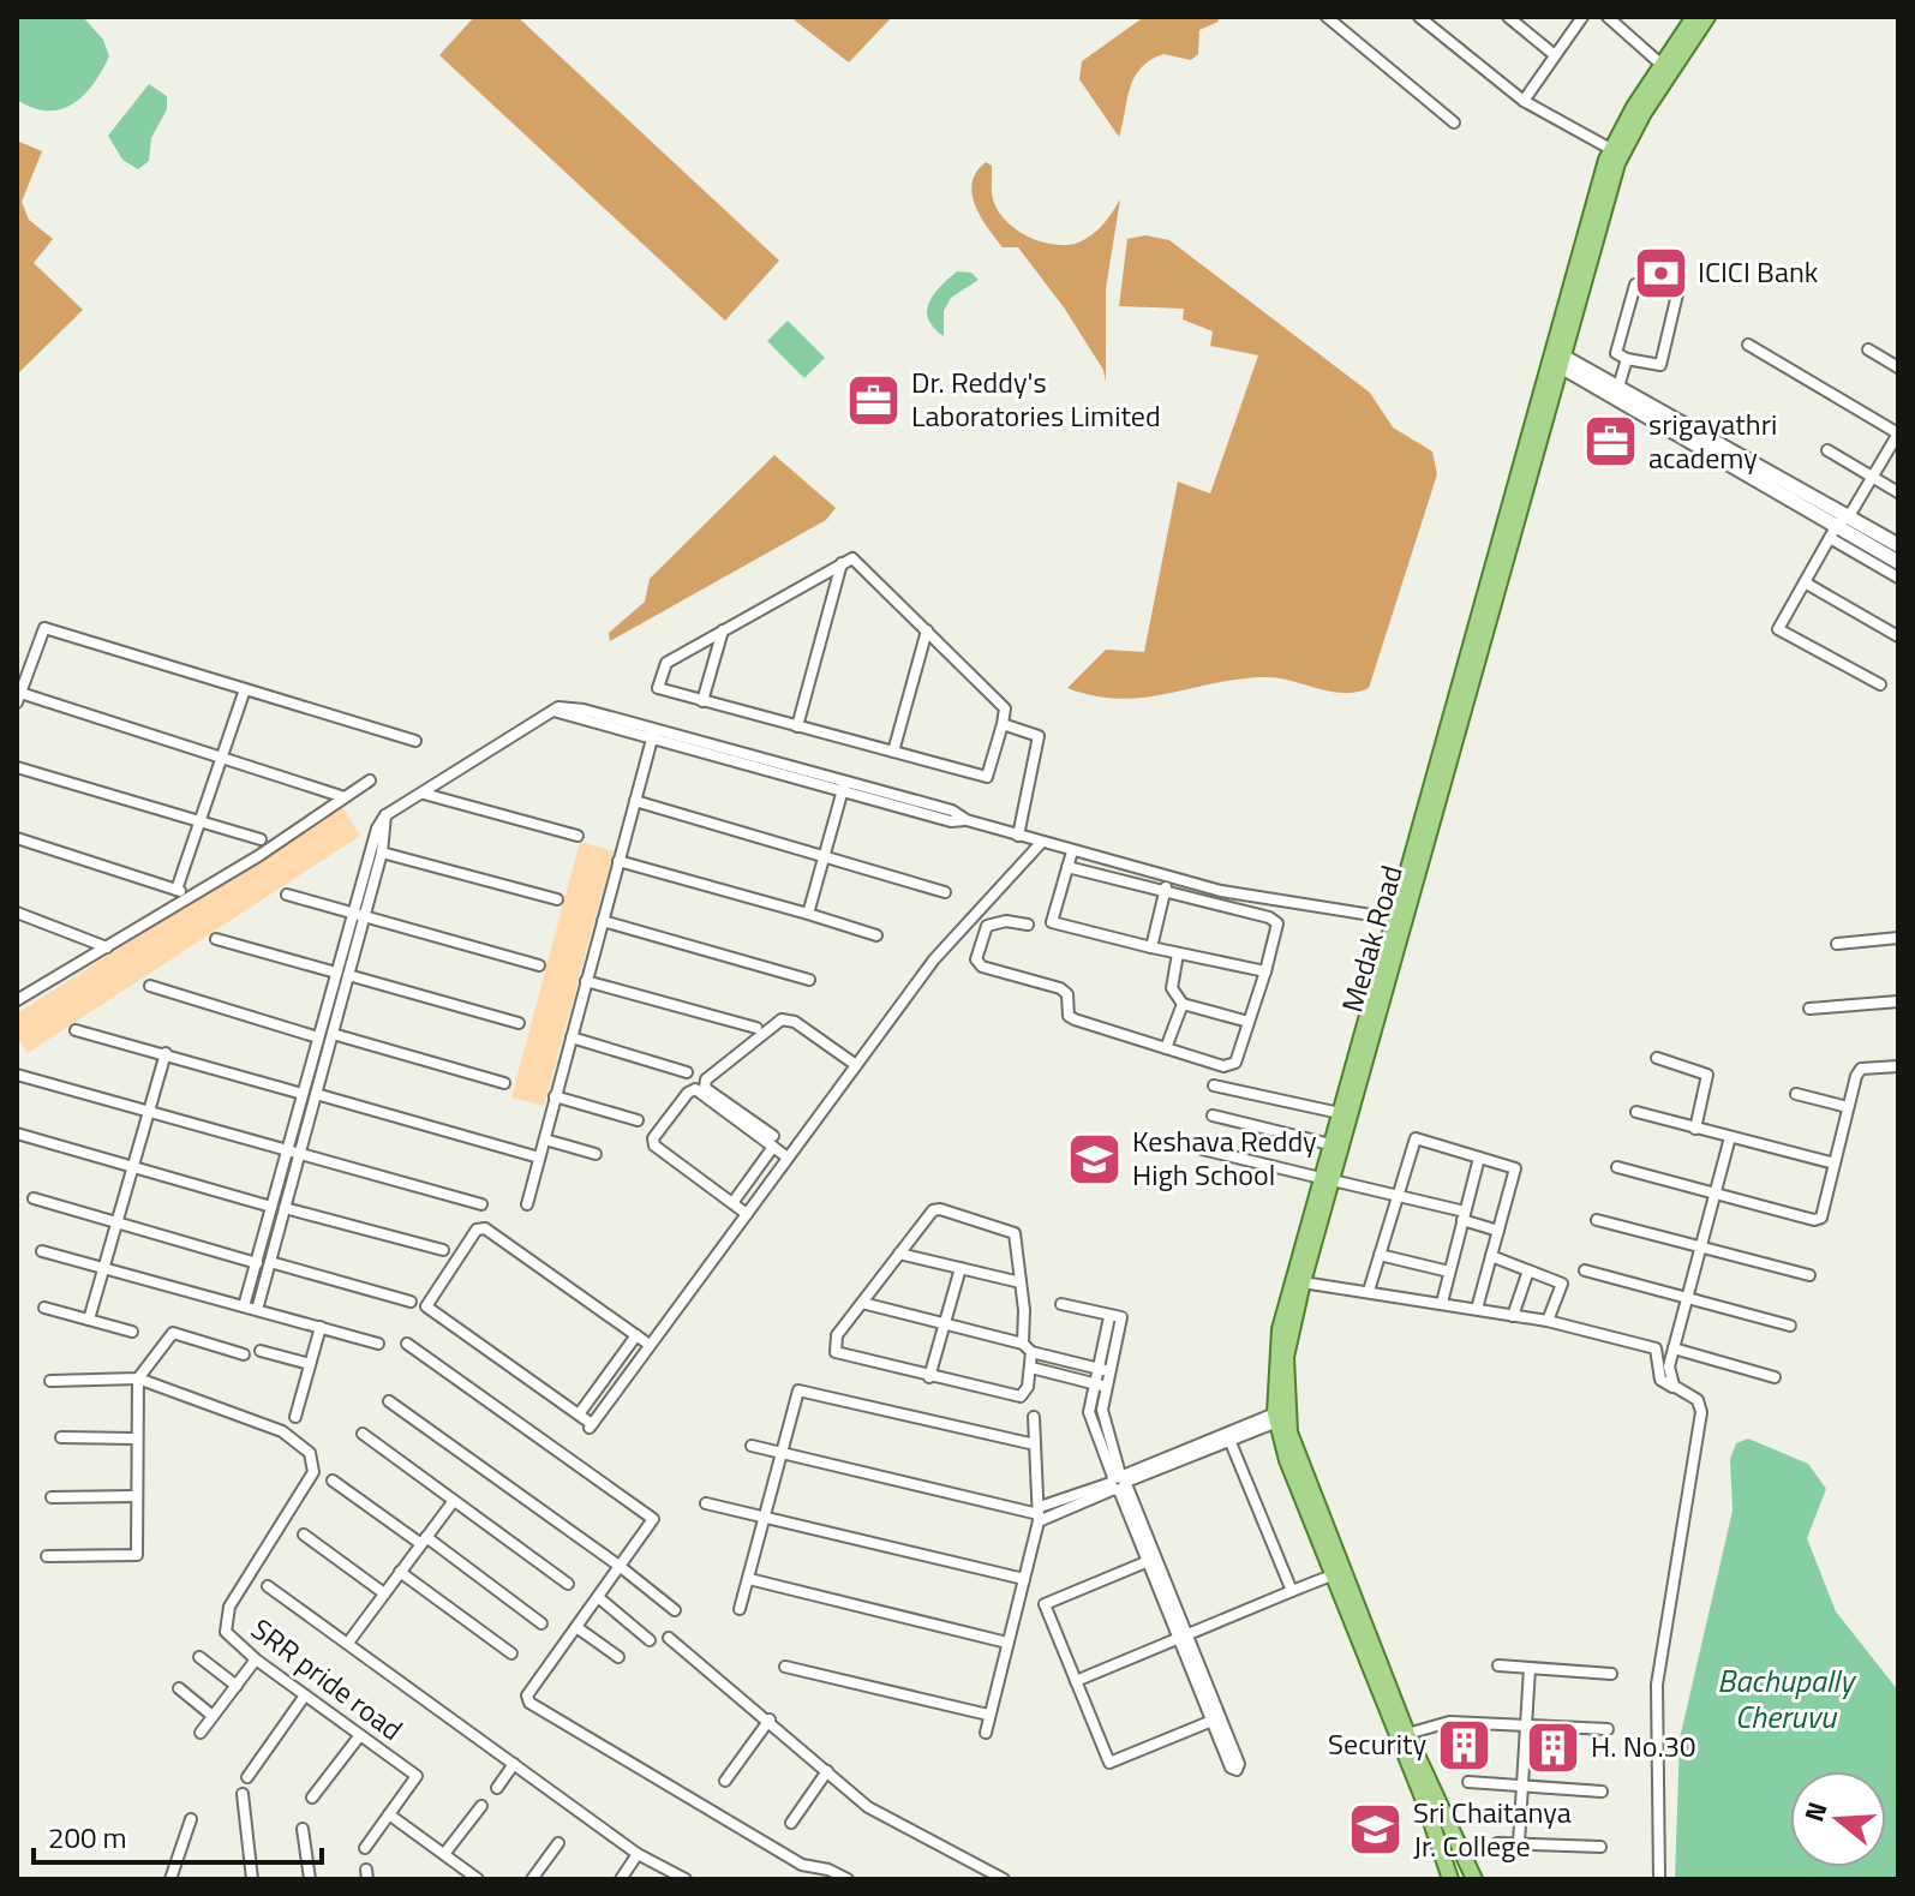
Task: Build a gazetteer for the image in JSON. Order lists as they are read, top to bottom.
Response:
{
  "streets": {
    "main road": ["Medak Road"],
    "street": ["SRR pride road"]
  },
  "water": ["Bachupally Cheruvu"],
  "places": {
    "bank": ["ICICI Bank"],
    "office": ["Dr. Reddy's Laboratories Limited", "srigayathri academy"],
    "school or university": ["Keshava Reddy High School", "Sri Chaitanya Jr. College"],
    "building": ["Security", "H. No.30"]
  },
  "scale_bar": "200 m",
  "north": "left"
}
